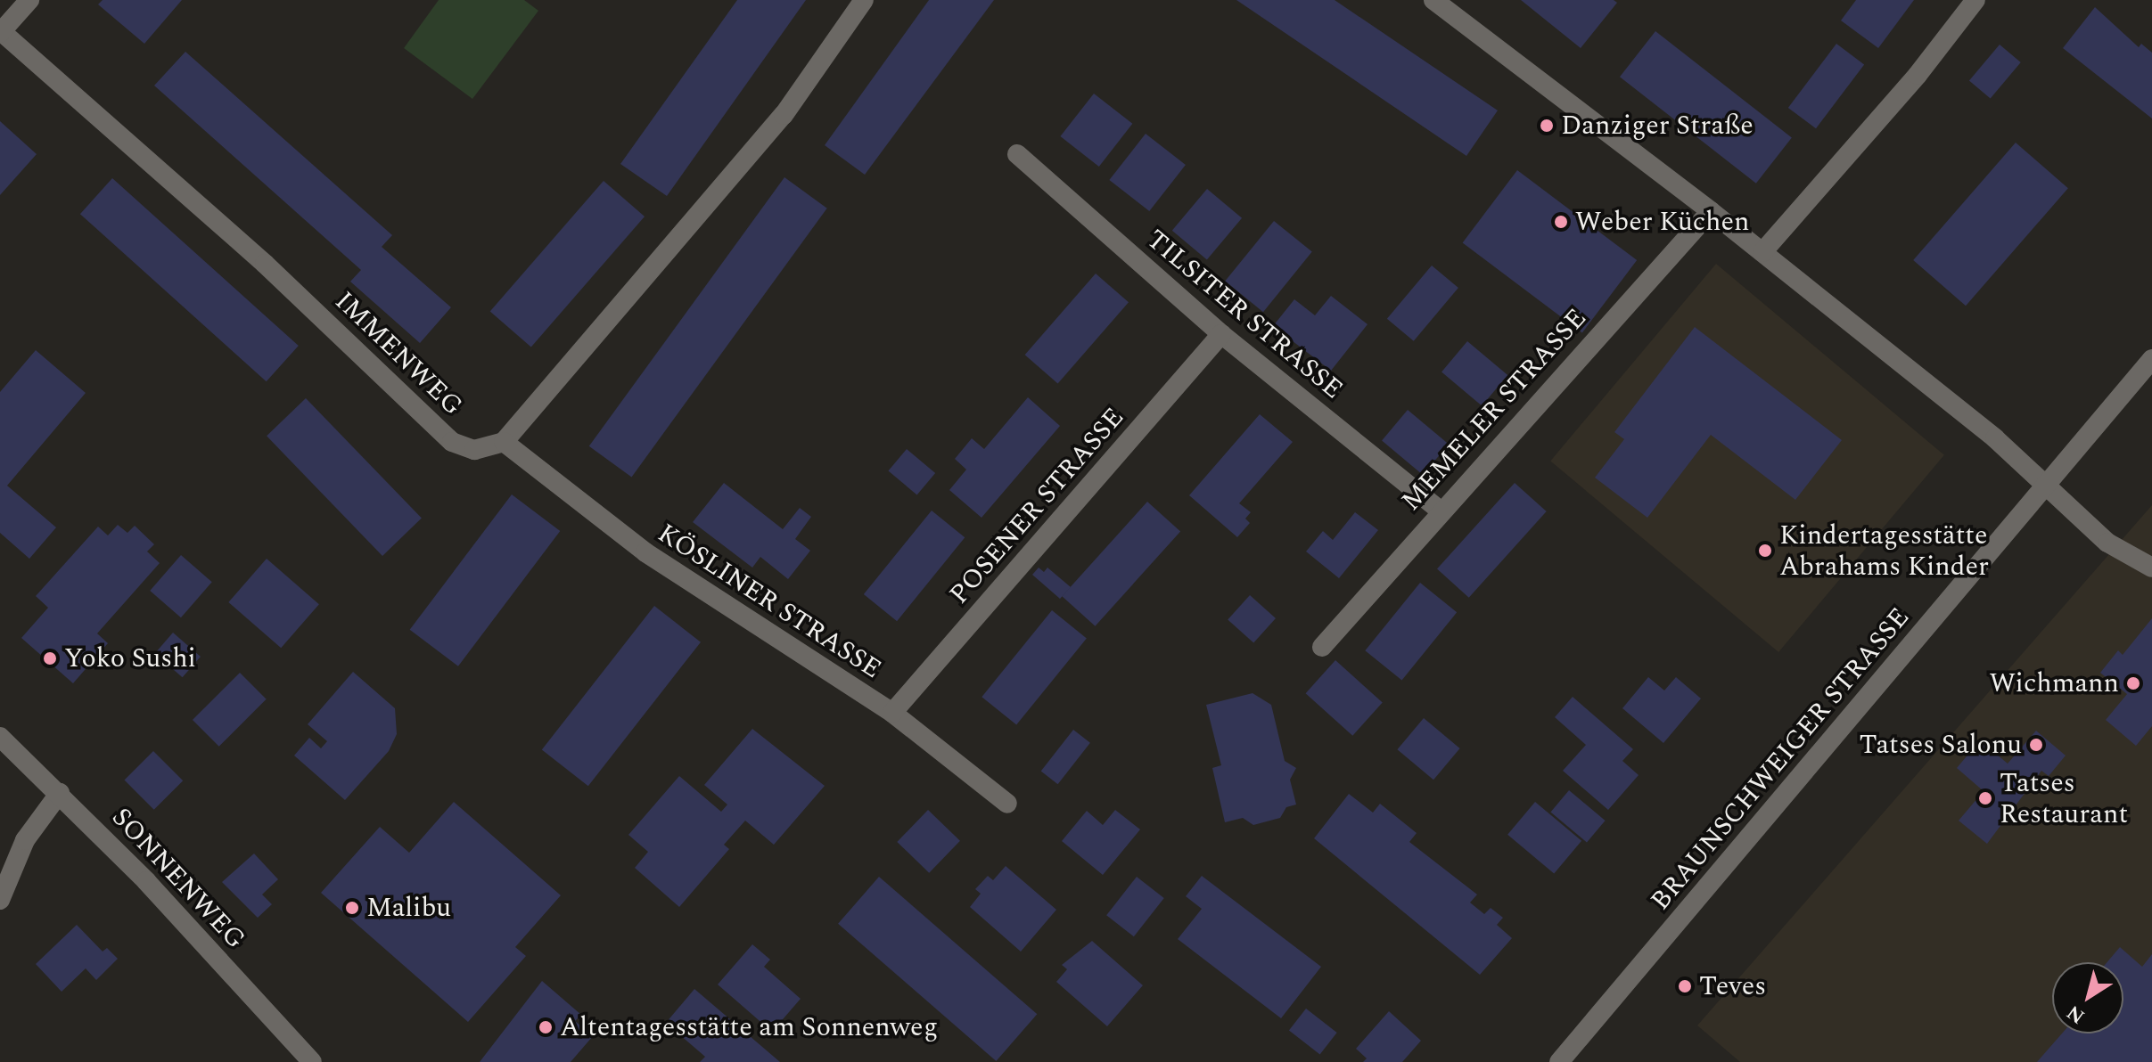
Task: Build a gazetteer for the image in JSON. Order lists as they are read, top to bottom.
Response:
{
  "streets": {
    "street": [
      "TILSITER STRASSE",
      "IMMENWEG",
      "MEMELER STRASSE",
      "POSENER STRASSE",
      "KÖSLINER STRASSE",
      "BRAUNSCHWEIGER STRASSE",
      "SONNENWEG"
    ]
  },
  "crossings": [
    ["TILSITER STRASSE", "MEMELER STRASSE"],
    ["TILSITER STRASSE", "POSENER STRASSE"],
    ["IMMENWEG", "KÖSLINER STRASSE"],
    ["POSENER STRASSE", "KÖSLINER STRASSE"]
  ],
  "places": [
    "Danziger Straße",
    "Weber Küchen",
    "Kindertagesstätte Abrahams Kinder",
    "Yoko Sushi",
    "Wichmann",
    "Tatses Salonu",
    "Tatses Restaurant",
    "Malibu",
    "Teves",
    "Altentagesstätte am Sonnenweg"
  ],
  "north": "bottom left"
}
